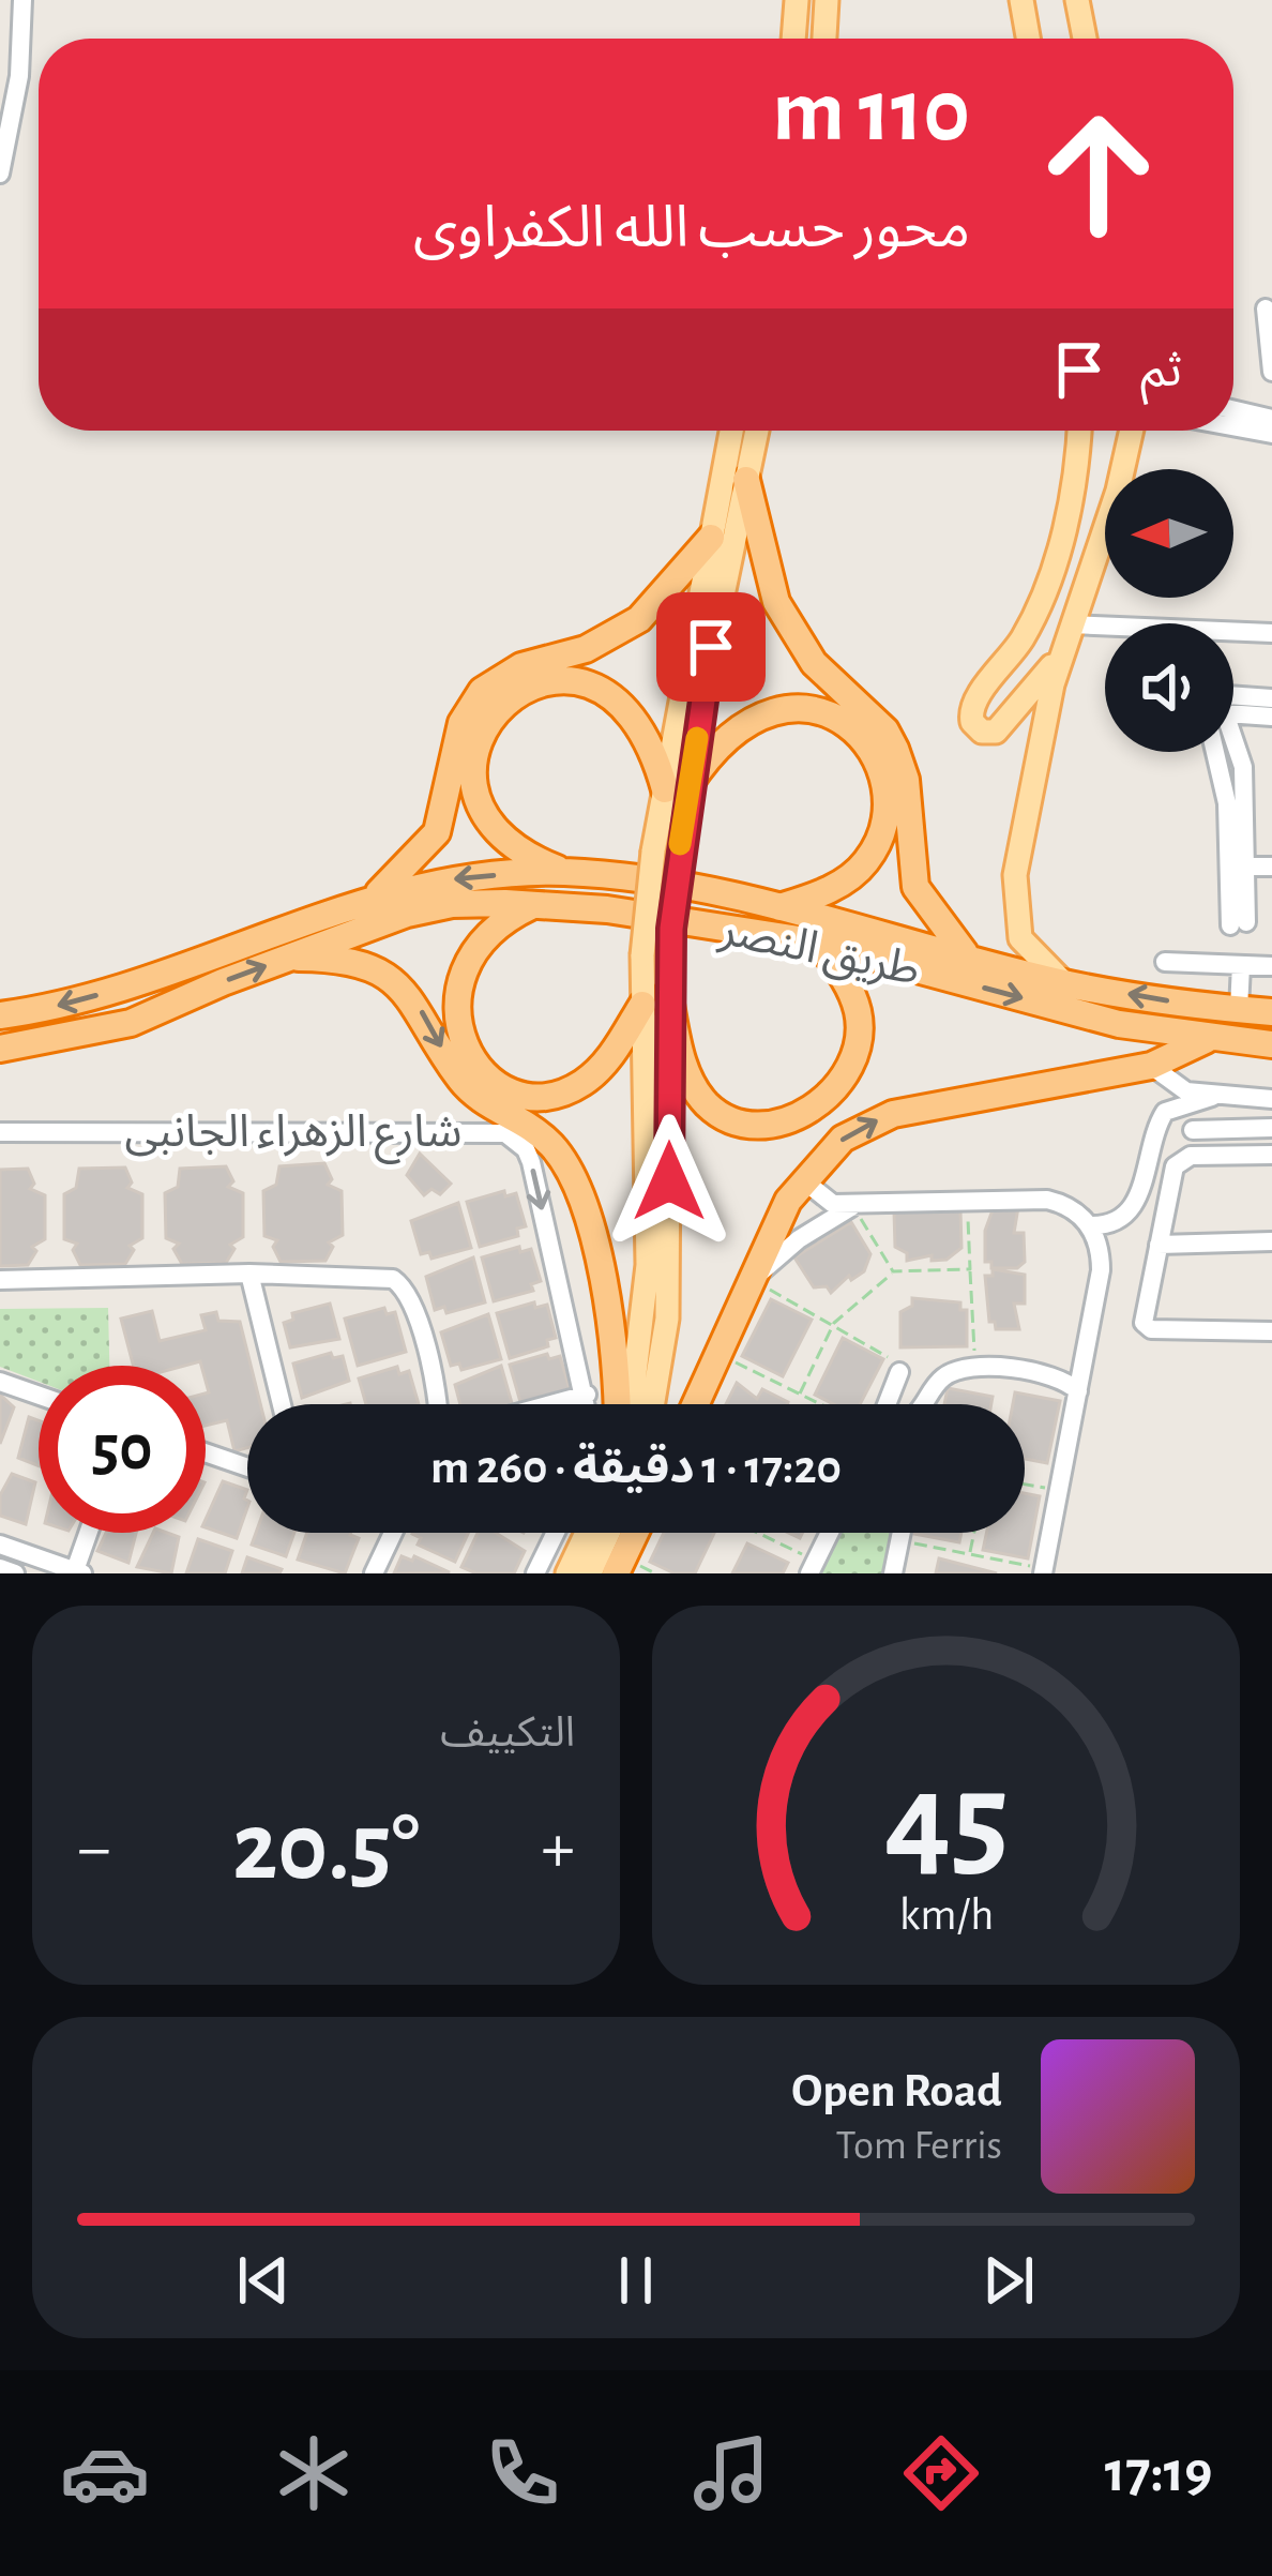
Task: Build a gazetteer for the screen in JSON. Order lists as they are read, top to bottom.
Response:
{
  "streets": {
    "highway": ["طريق النصر"],
    "street": ["شارع الزهراء الجانبى"]
  },
  "north": "left",
  "page": {
    "turn": ["110 m", "محور حسب الله الكفراوى"],
    "then": "ثم",
    "limit": "50",
    "trip": "17:20 · 1 دقيقة · 260 m",
    "tile": "التكييف",
    "heat": ["−", "20.5°", "+"],
    "song": ["Open Road", "Tom Ferris"],
    "tabs": "17:19",
    "gauge": ["45", "km/h"]
  }
}
